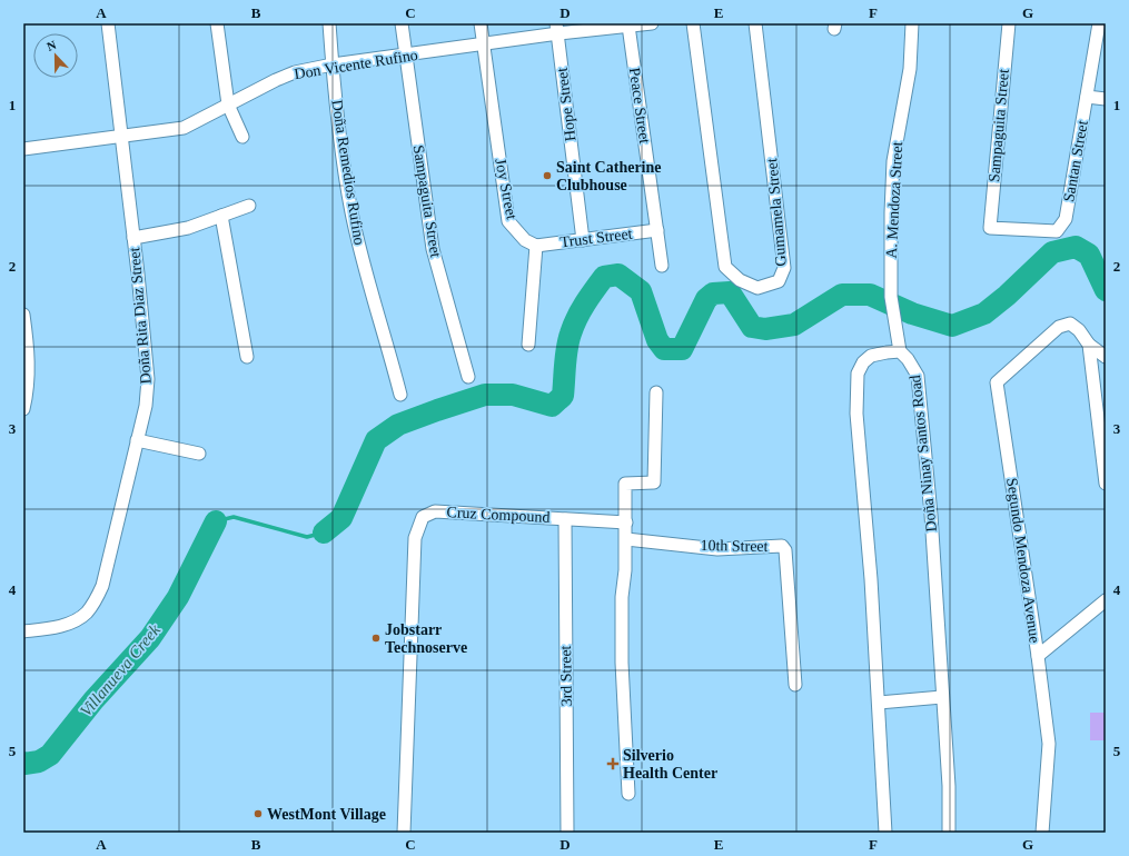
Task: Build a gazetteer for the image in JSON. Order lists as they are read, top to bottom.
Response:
{
  "streets": {
    "street": [
      "Don Vicente Rufino",
      "Hope Street",
      "Peace Street",
      "Sampaguita Street",
      "Santan Street",
      "Doña Remedios Rufino",
      "Joy Street",
      "A. Mendoza Street",
      "Gumamela Street",
      "Trust Street",
      "Doña Rita Diaz Street",
      "Doña Ninay Santos Road",
      "Cruz Compound",
      "10th Street",
      "Segundo Mendoza Avenue",
      "3rd Street"
    ]
  },
  "crossings": [
    ["Don Vicente Rufino", "Hope Street"],
    ["Don Vicente Rufino", "Peace Street"],
    ["Don Vicente Rufino", "Sampaguita Street"],
    ["Don Vicente Rufino", "Doña Remedios Rufino"],
    ["Don Vicente Rufino", "Joy Street"],
    ["Don Vicente Rufino", "Doña Rita Diaz Street"],
    ["Hope Street", "Trust Street"],
    ["Peace Street", "Trust Street"],
    ["Sampaguita Street", "Santan Street"],
    ["Joy Street", "Trust Street"],
    ["A. Mendoza Street", "Doña Ninay Santos Road"],
    ["Cruz Compound", "3rd Street"]
  ],
  "water": ["Villanueva Creek"],
  "places": {
    "other": ["Saint Catherine Clubhouse", "Jobstarr Technoserve", "WestMont Village"],
    "health": ["Silverio Health Center"]
  },
  "north": "top",
  "grid": {
    "columns": [
      "A",
      "B",
      "C",
      "D",
      "E",
      "F",
      "G"
    ],
    "rows": [
      "1",
      "2",
      "3",
      "4",
      "5"
    ]
  }
}
